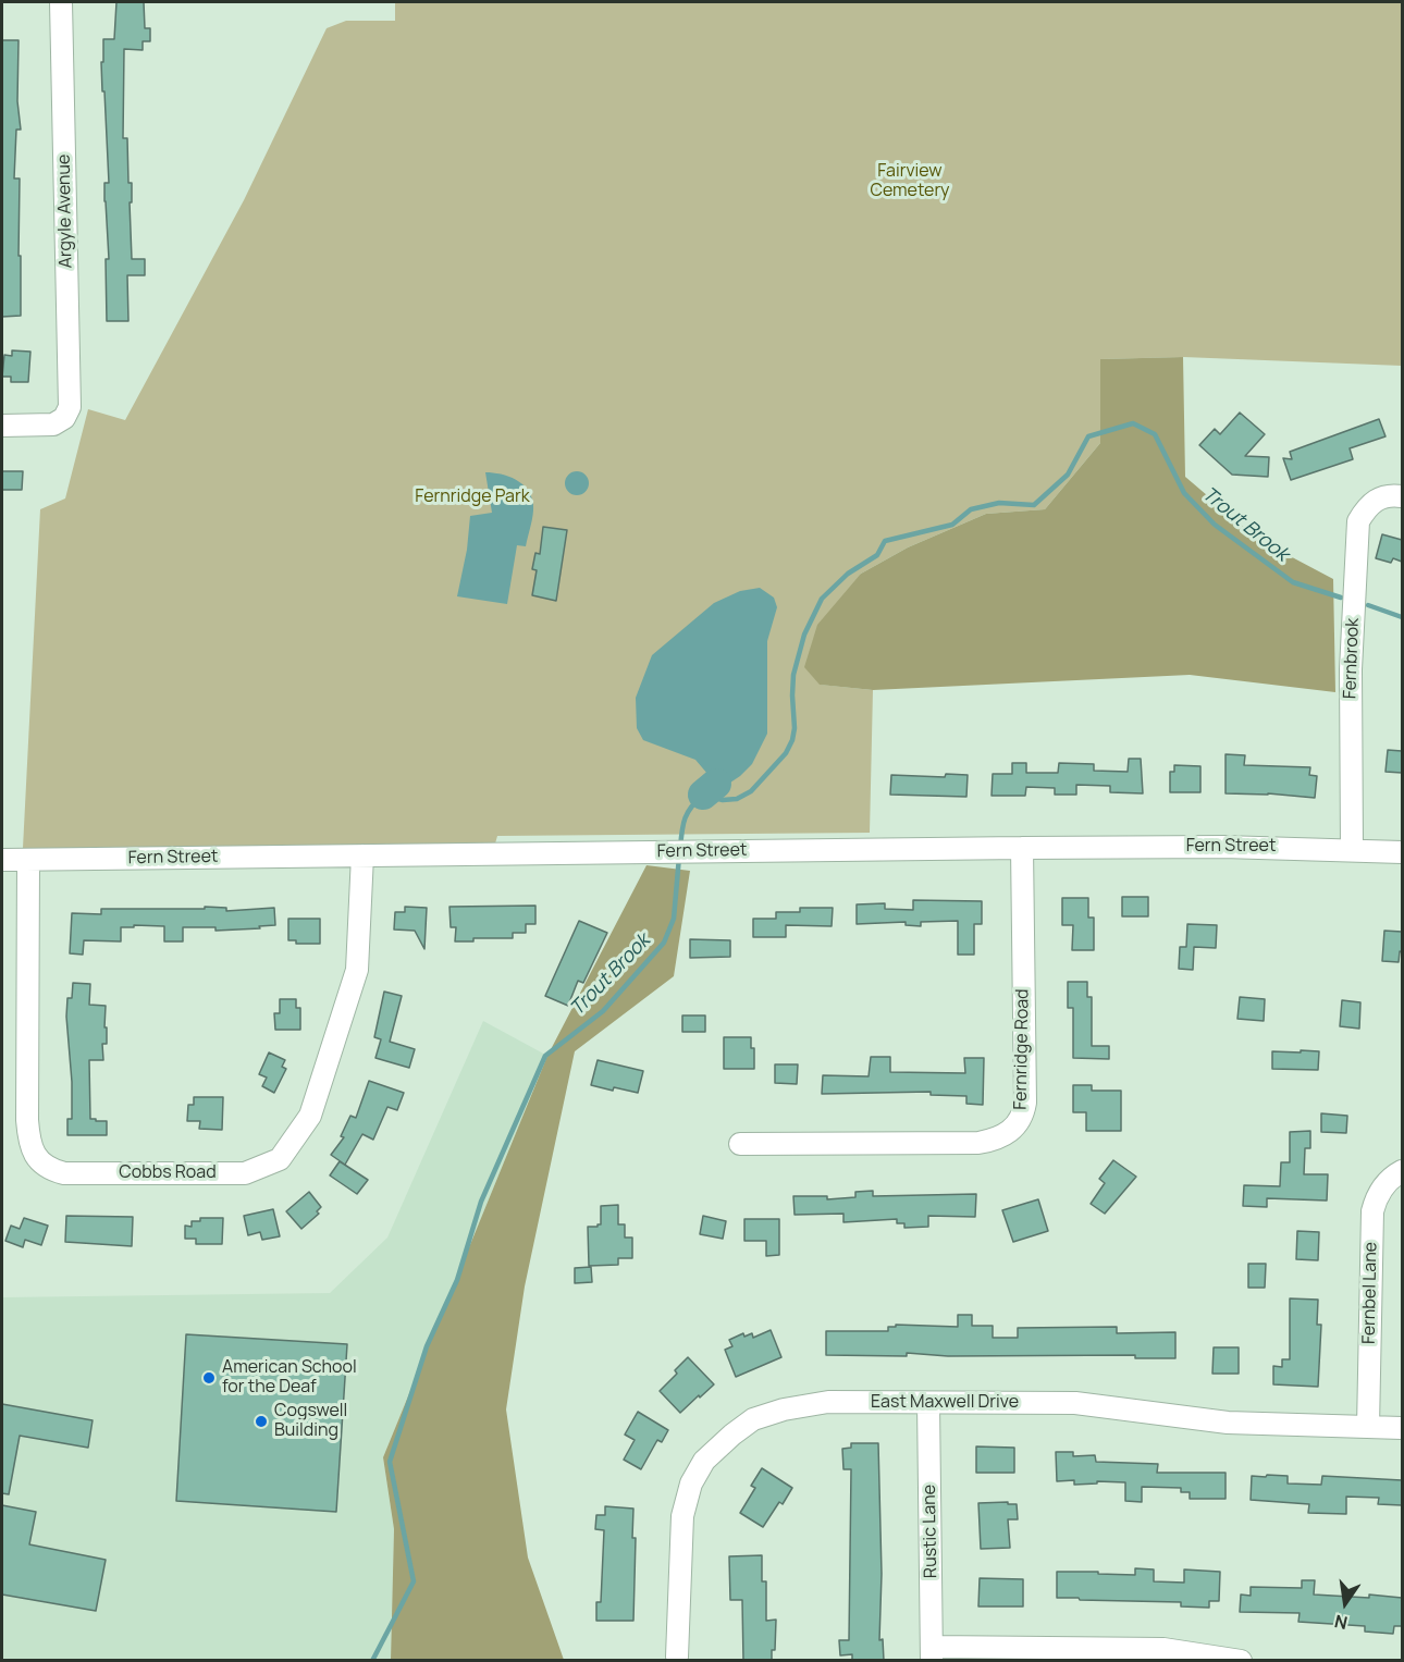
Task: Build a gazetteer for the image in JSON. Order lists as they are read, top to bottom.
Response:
{
  "streets": {
    "street": [
      "Argyle Avenue",
      "Fernbrook",
      "Fern Street",
      "Fernridge Road",
      "Cobbs Road",
      "Fernbel Lane",
      "East Maxwell Drive",
      "Rustic Lane"
    ]
  },
  "crossings": [
    ["Fernbrook", "Fern Street"],
    ["Fern Street", "Fernridge Road"],
    ["Fern Street", "Cobbs Road"],
    ["Fernbel Lane", "East Maxwell Drive"],
    ["East Maxwell Drive", "Rustic Lane"]
  ],
  "water": ["Trout Brook"],
  "parks": ["Fairview Cemetery", "Fernridge Park"],
  "places": ["American School for the Deaf", "Cogswell Building"],
  "north": "bottom"
}
